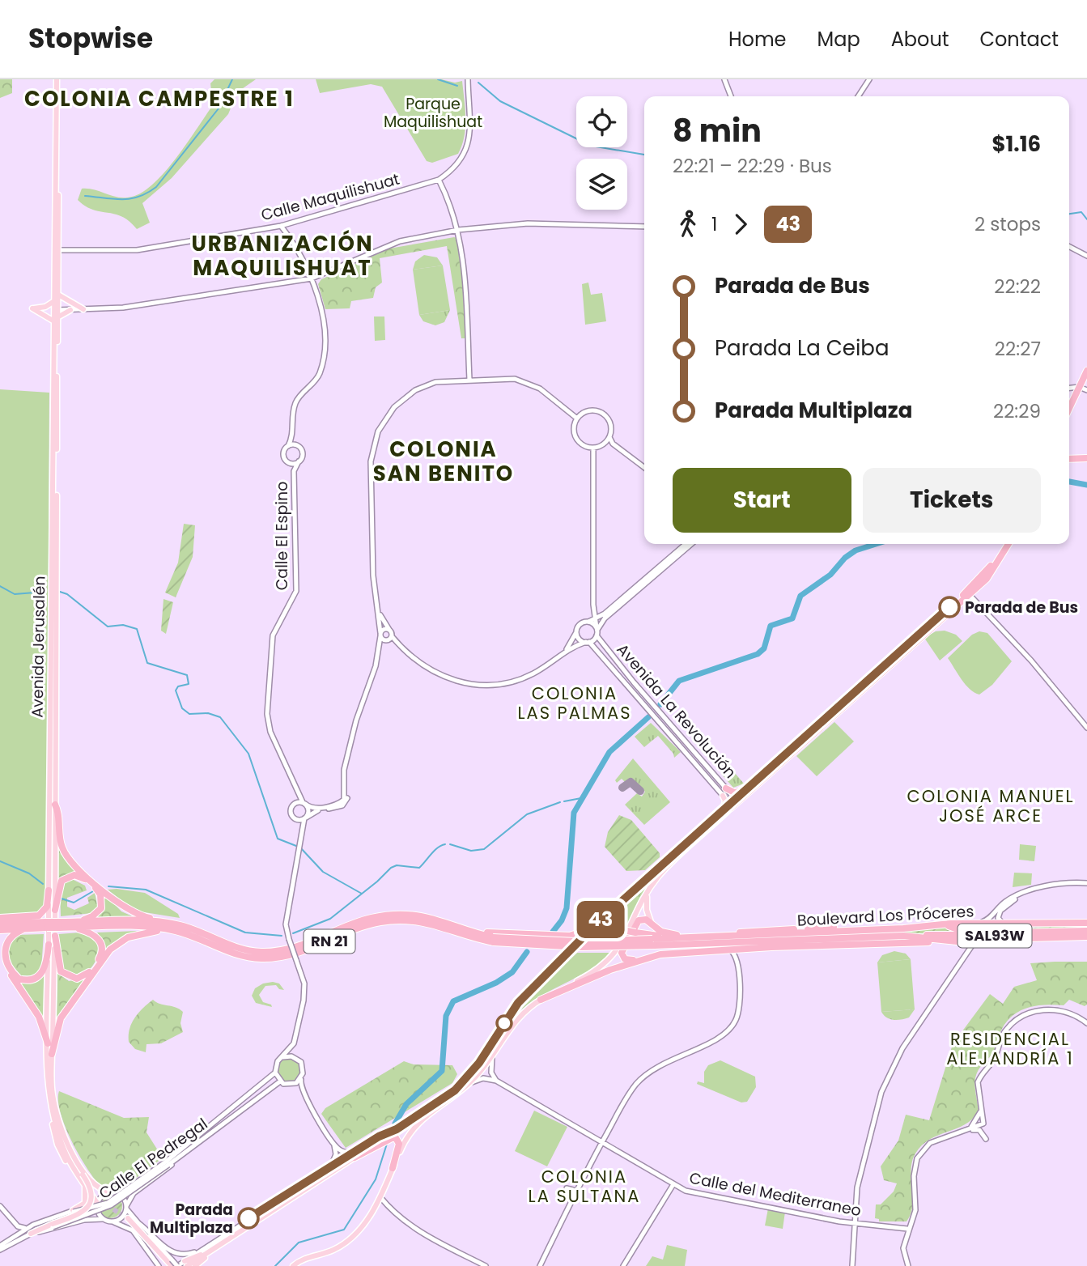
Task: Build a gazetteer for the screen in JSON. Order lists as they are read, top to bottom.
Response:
{
  "streets": {
    "highway": ["Boulevard Los Próceres", "SAL93W", "RN 21"],
    "main road": ["Avenida Jerusalén"],
    "street": [
      "Calle Maquilishuat",
      "Calle El Espino",
      "Avenida La Revolución",
      "Calle El Pedregal",
      "Calle del Mediterraneo"
    ]
  },
  "crossings": [
    ["Calle Maquilishuat", "Avenida Jerusalén"],
    ["Boulevard Los Próceres", "SAL93W"],
    ["SAL93W", "RN 21"]
  ],
  "districts": [
    "COLONIA CAMPESTRE 1",
    "URBANIZACIÓN MAQUILISHUAT",
    "COLONIA SAN BENITO",
    "COLONIA LAS PALMAS",
    "COLONIA MANUEL JOSÉ ARCE",
    "RESIDENCIAL ALEJANDRÍA 1",
    "COLONIA LA SULTANA"
  ],
  "parks": ["Parque Maquilishuat"],
  "places": ["Parada de Bus", "Parada Multiplaza"],
  "lines": ["bus line 43"],
  "page": {
    "header": "Stopwise",
    "nav": [
      "Home",
      "Map",
      "About",
      "Contact"
    ],
    "on_map": "43",
    "heading": ["8 min", "22:21 – 22:29 · Bus", "$1.16"],
    "legs": ["1", "43", "2 stops"],
    "list": [
      {
        "name": "Parada de Bus",
        "value": "22:22"
      },
      {
        "name": "Parada La Ceiba",
        "value": "22:27"
      },
      {
        "name": "Parada Multiplaza",
        "value": "22:29"
      }
    ],
    "buttons": ["Start", "Tickets"]
  }
}
